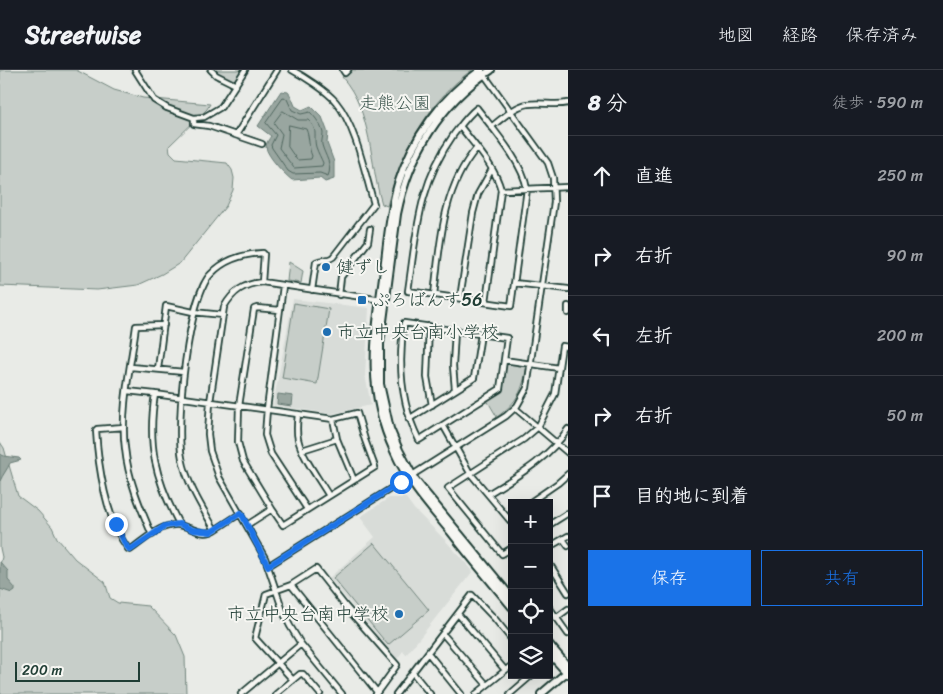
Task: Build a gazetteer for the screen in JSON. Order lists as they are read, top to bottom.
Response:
{
  "parks": ["走熊公園"],
  "places": {
    "other": ["健ずし", "市立中央台南小学校", "市立中央台南中学校"],
    "transit": ["ぷろばんす56"]
  },
  "scale_bar": "200 m",
  "page": {
    "header": "Streetwise",
    "nav": ["地図", "経路", "保存済み"],
    "heading": ["8 分", "徒歩 · 590 m"],
    "list": [
      ["直進", "250 m"],
      ["右折", "90 m"],
      ["左折", "200 m"],
      ["右折", "50 m"],
      "目的地に到着"
    ],
    "map_buttons": ["+", "−"],
    "buttons": ["保存", "共有"],
    "scale": "200 m"
  }
}
